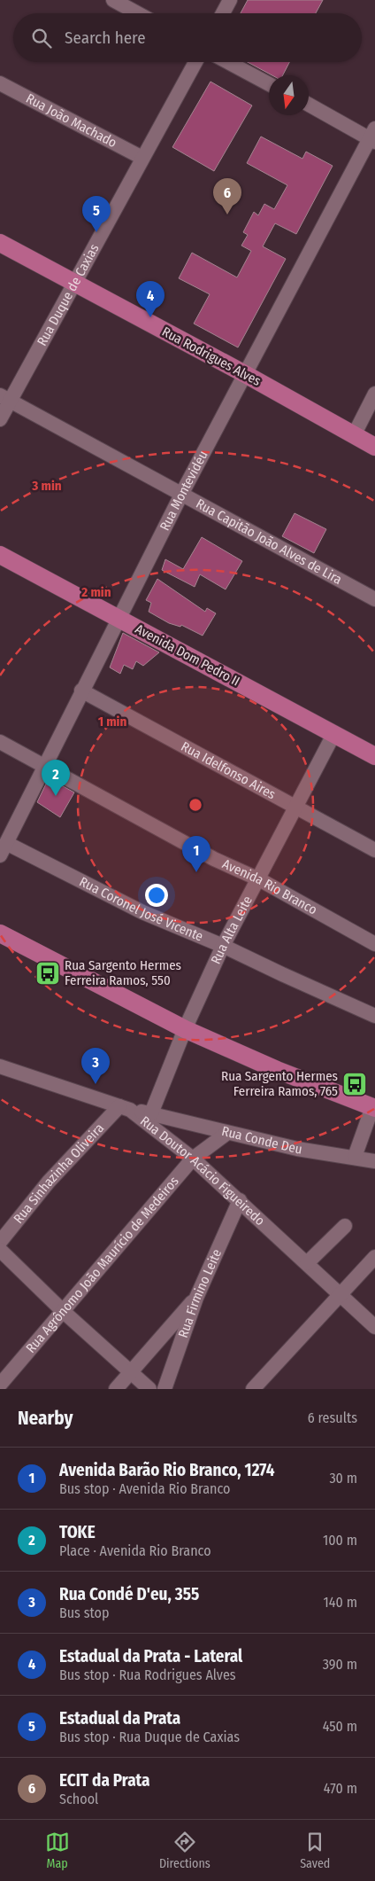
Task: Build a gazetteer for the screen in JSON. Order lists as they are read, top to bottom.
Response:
{
  "streets": {
    "main road": ["Rua Rodrigues Alves", "Avenida Dom Pedro II"],
    "street": [
      "Rua João Machado",
      "Rua Duque de Caxias",
      "Rua Montevidéu",
      "Rua Capitão João Alves de Lira",
      "Rua Idelfonso Aires",
      "Avenida Rio Branco",
      "Rua Coronel José Vicente",
      "Rua Alta Leite",
      "Rua Conde Deu",
      "Rua Doutor Acácio Figueiredo",
      "Rua Sinhazinha Oliveira",
      "Rua Agrônomo João Maurício de Medeiros",
      "Rua Firmino Leite"
    ]
  },
  "crossings": [
    ["Rua João Machado", "Rua Duque de Caxias"],
    ["Rua Duque de Caxias", "Rua Rodrigues Alves"],
    ["Rua Duque de Caxias", "Rua Capitão João Alves de Lira"],
    ["Rua Rodrigues Alves", "Rua Montevidéu"],
    ["Rua Montevidéu", "Rua Capitão João Alves de Lira"],
    ["Rua Montevidéu", "Avenida Dom Pedro II"],
    ["Rua Montevidéu", "Rua Idelfonso Aires"],
    ["Rua Montevidéu", "Avenida Rio Branco"],
    ["Rua Montevidéu", "Rua Coronel José Vicente"],
    ["Avenida Dom Pedro II", "Rua Alta Leite"],
    ["Rua Idelfonso Aires", "Rua Alta Leite"],
    ["Avenida Rio Branco", "Rua Alta Leite"],
    ["Rua Coronel José Vicente", "Rua Alta Leite"],
    ["Rua Alta Leite", "Rua Conde Deu"],
    ["Rua Conde Deu", "Rua Agrônomo João Maurício de Medeiros"],
    ["Rua Doutor Acácio Figueiredo", "Rua Sinhazinha Oliveira"],
    ["Rua Doutor Acácio Figueiredo", "Rua Agrônomo João Maurício de Medeiros"],
    ["Rua Doutor Acácio Figueiredo", "Rua Firmino Leite"]
  ],
  "places": {
    "bus stop": ["Rua Sargento Hermes Ferreira Ramos, 550", "Rua Sargento Hermes Ferreira Ramos, 765"]
  },
  "north": "bottom",
  "page": {
    "search": "Search here",
    "pins": [
      "6",
      "5",
      "4",
      "2",
      "1",
      "3"
    ],
    "heading": ["Nearby", "6 results"],
    "list": [
      {
        "mark": "1",
        "name": "Avenida Barão Rio Branco, 1274",
        "note": "Bus stop · Avenida Rio Branco",
        "value": "30 m"
      },
      {
        "mark": "2",
        "name": "TOKE",
        "note": "Place · Avenida Rio Branco",
        "value": "100 m"
      },
      {
        "mark": "3",
        "name": "Rua Condé D'eu, 355",
        "note": "Bus stop",
        "value": "140 m"
      },
      {
        "mark": "4",
        "name": "Estadual da Prata - Lateral",
        "note": "Bus stop · Rua Rodrigues Alves",
        "value": "390 m"
      },
      {
        "mark": "5",
        "name": "Estadual da Prata",
        "note": "Bus stop · Rua Duque de Caxias",
        "value": "450 m"
      },
      {
        "mark": "6",
        "name": "ECIT da Prata",
        "note": "School",
        "value": "470 m"
      }
    ],
    "nav": ["Map", "Directions", "Saved"]
  },
  "rings": ["3 min", "2 min", "1 min"]
}
